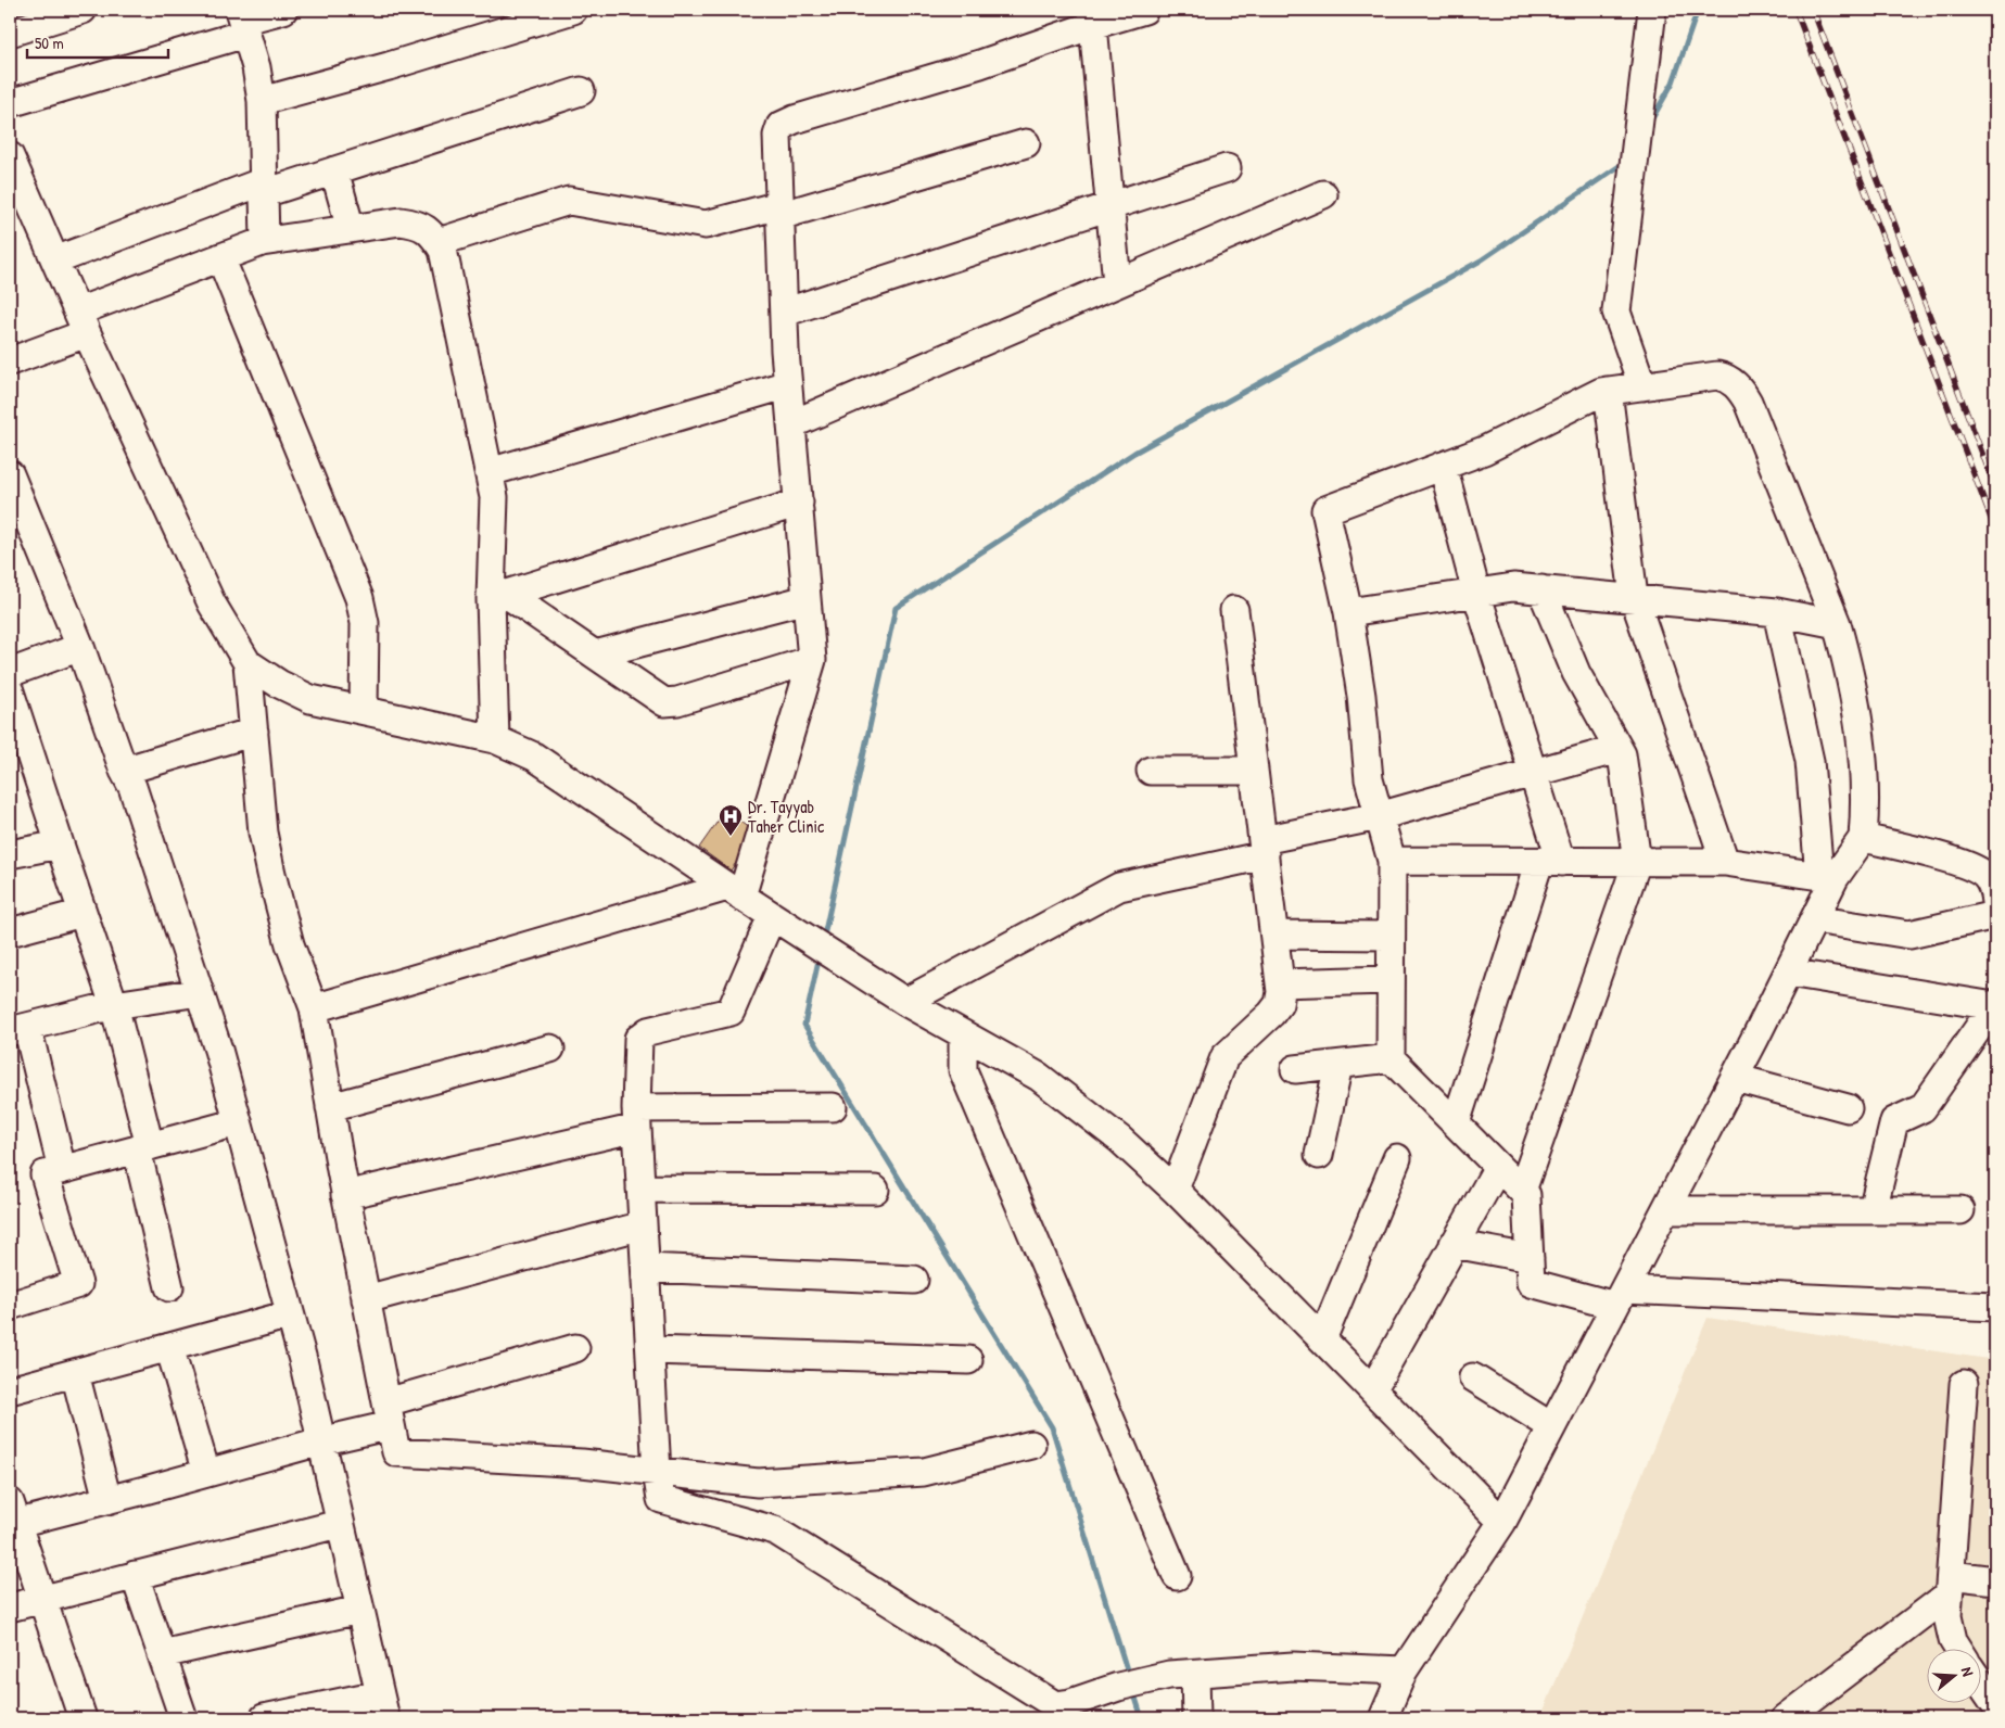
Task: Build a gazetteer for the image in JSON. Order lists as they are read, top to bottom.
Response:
{
  "places": {
    "hospital": ["Dr. Tayyab Taher Clinic"]
  },
  "scale_bar": "50 m",
  "north": "right"
}
